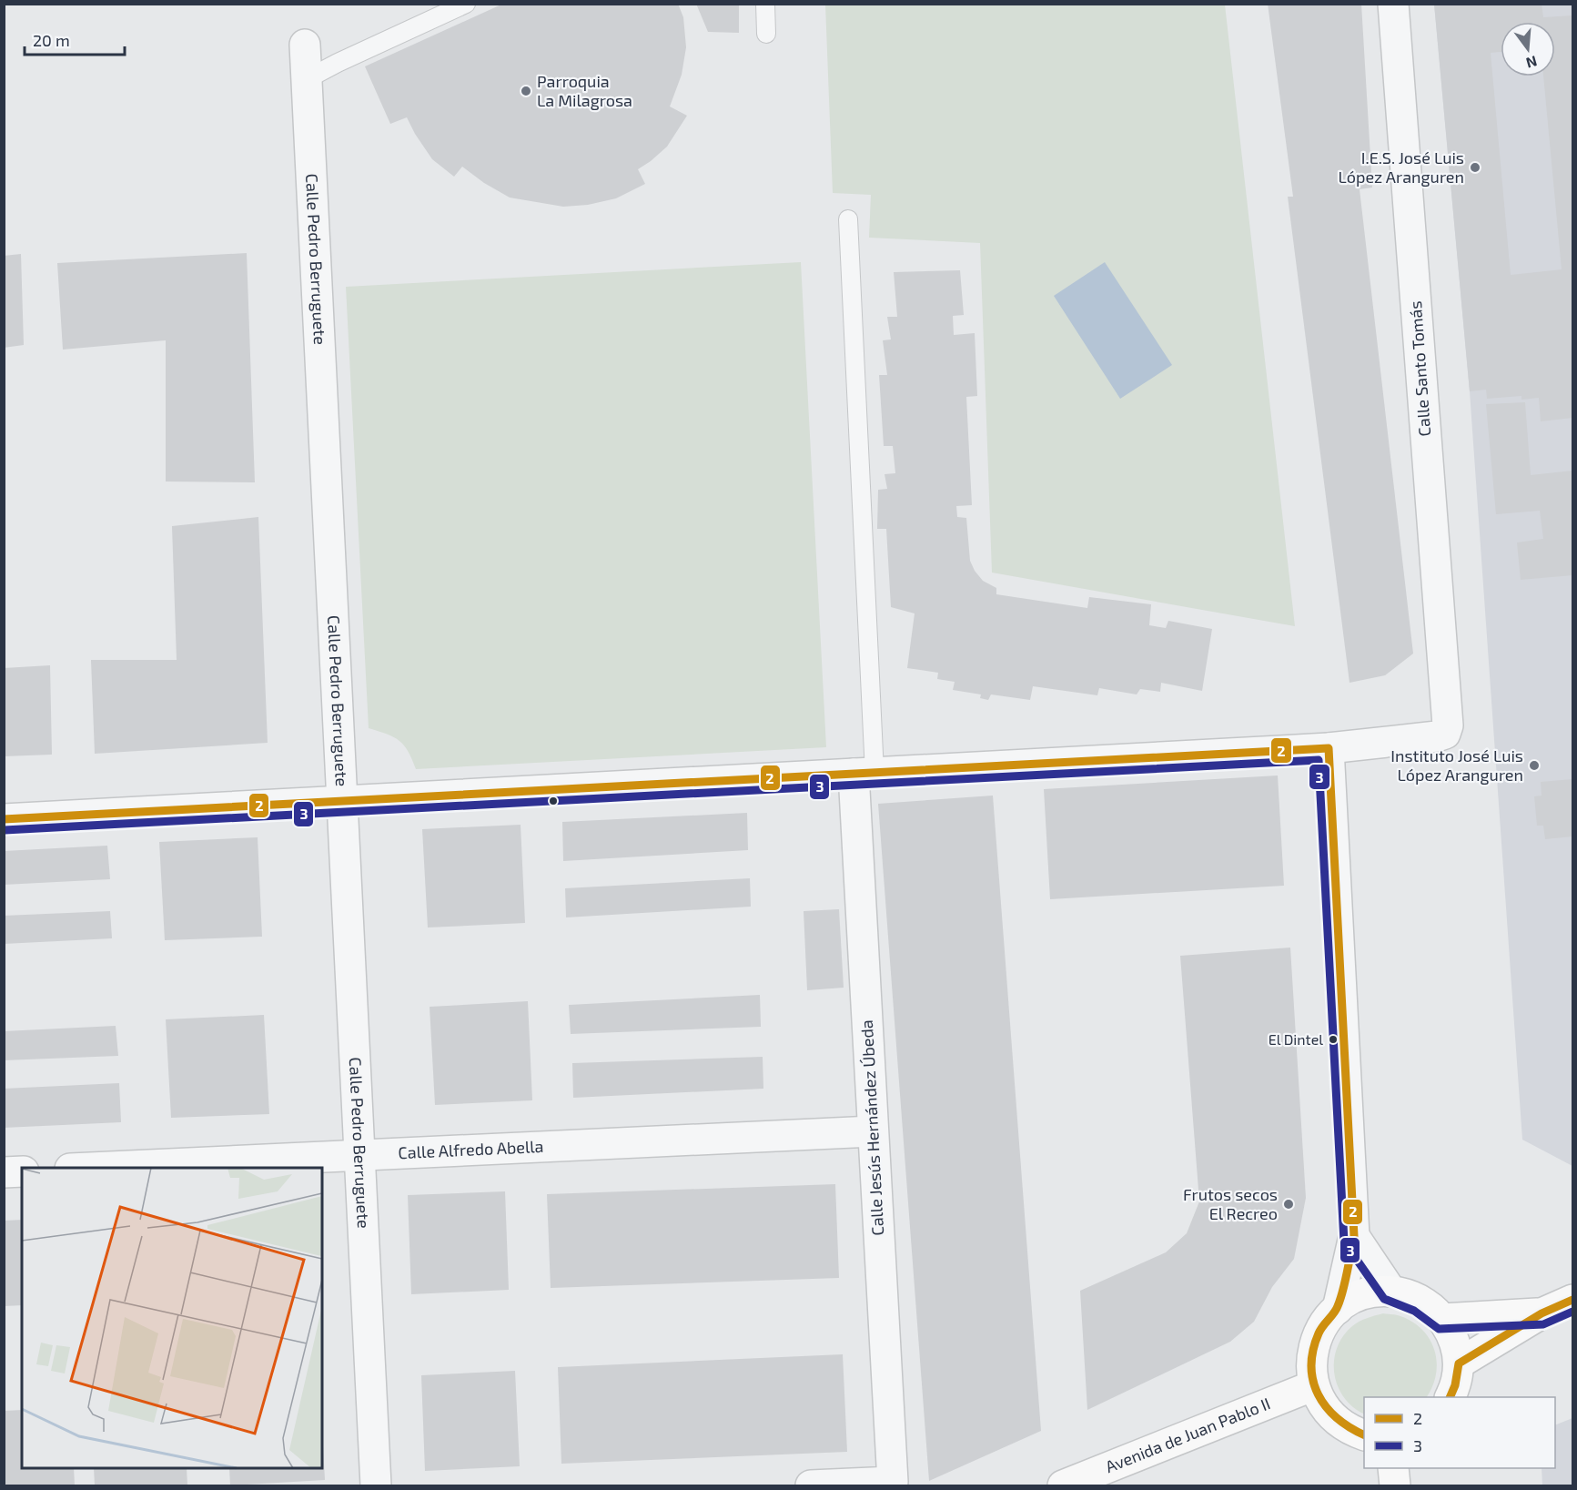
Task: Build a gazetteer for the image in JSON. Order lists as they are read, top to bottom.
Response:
{
  "streets": {
    "main road": ["Avenida de Juan Pablo II"],
    "street": [
      "Calle Pedro Berruguete",
      "Calle Santo Tomás",
      "Calle Jesús Hernández Úbeda",
      "Calle Alfredo Abella"
    ]
  },
  "crossings": [
    ["Calle Pedro Berruguete", "Calle Alfredo Abella"],
    ["Calle Jesús Hernández Úbeda", "Calle Alfredo Abella"]
  ],
  "places": [
    "Parroquia La Milagrosa",
    "I.E.S. José Luis López Aranguren",
    "Instituto José Luis López Aranguren",
    "El Dintel",
    "Frutos secos El Recreo"
  ],
  "lines": ["transit line 2", "transit line 3"],
  "legend": ["2", "3"],
  "scale_bar": "20 m",
  "north": "bottom"
}
